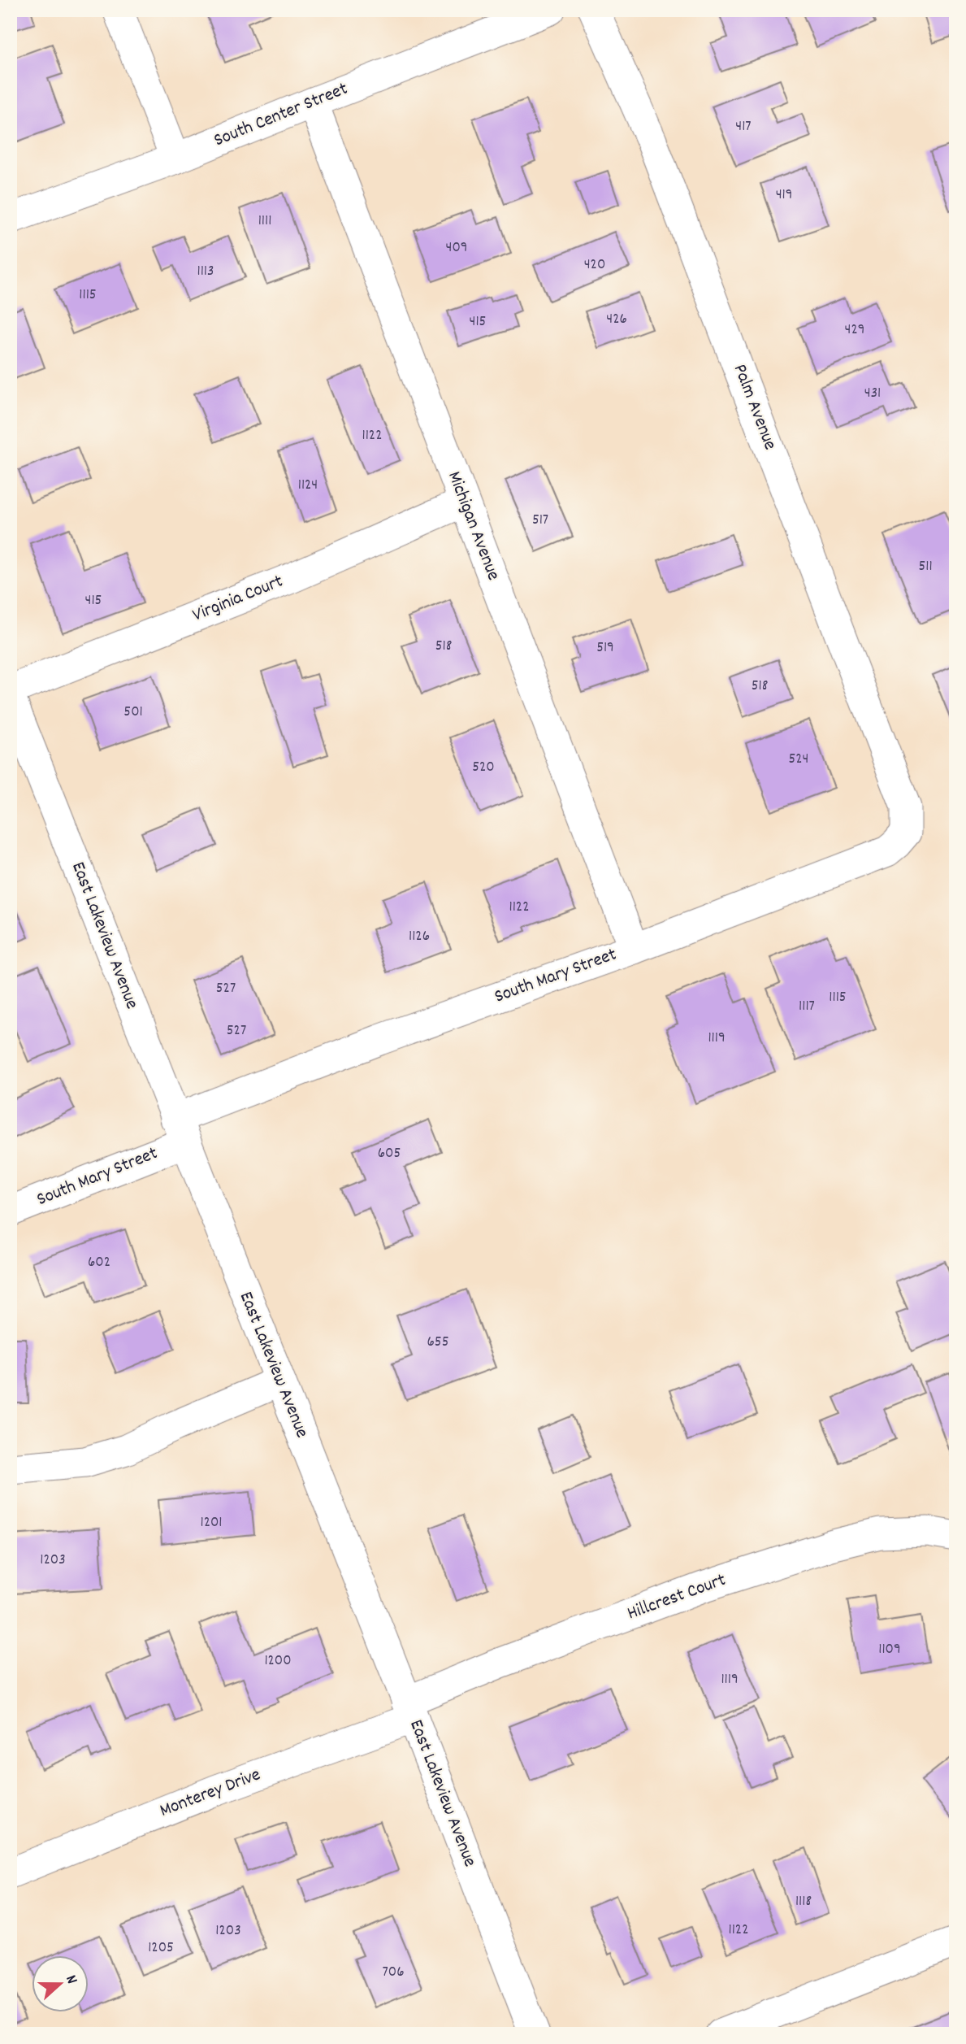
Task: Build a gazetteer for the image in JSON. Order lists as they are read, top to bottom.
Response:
{
  "streets": {
    "street": [
      "South Center Street",
      "Palm Avenue",
      "Michigan Avenue",
      "Virginia Court",
      "East Lakeview Avenue",
      "South Mary Street",
      "Hillcrest Court",
      "Monterey Drive"
    ]
  },
  "crossings": [
    ["South Center Street", "Michigan Avenue"],
    ["Palm Avenue", "South Mary Street"],
    ["Michigan Avenue", "Virginia Court"],
    ["Michigan Avenue", "South Mary Street"],
    ["East Lakeview Avenue", "South Mary Street"],
    ["East Lakeview Avenue", "Hillcrest Court"],
    ["East Lakeview Avenue", "Monterey Drive"],
    ["Hillcrest Court", "Monterey Drive"]
  ],
  "house_numbers": [
    "417",
    "419",
    "1111",
    "409",
    "420",
    "1113",
    "1115",
    "426",
    "415",
    "429",
    "431",
    "1122",
    "1124",
    "517",
    "511",
    "415",
    "518",
    "519",
    "518",
    "501",
    "524",
    "520",
    "1122",
    "1126",
    "527",
    "1115",
    "1117",
    "527",
    "1119",
    "605",
    "602",
    "655",
    "1201",
    "1203",
    "1109",
    "1200",
    "1119",
    "1118",
    "1122",
    "1203",
    "1205",
    "706"
  ],
  "north": "right"
}
